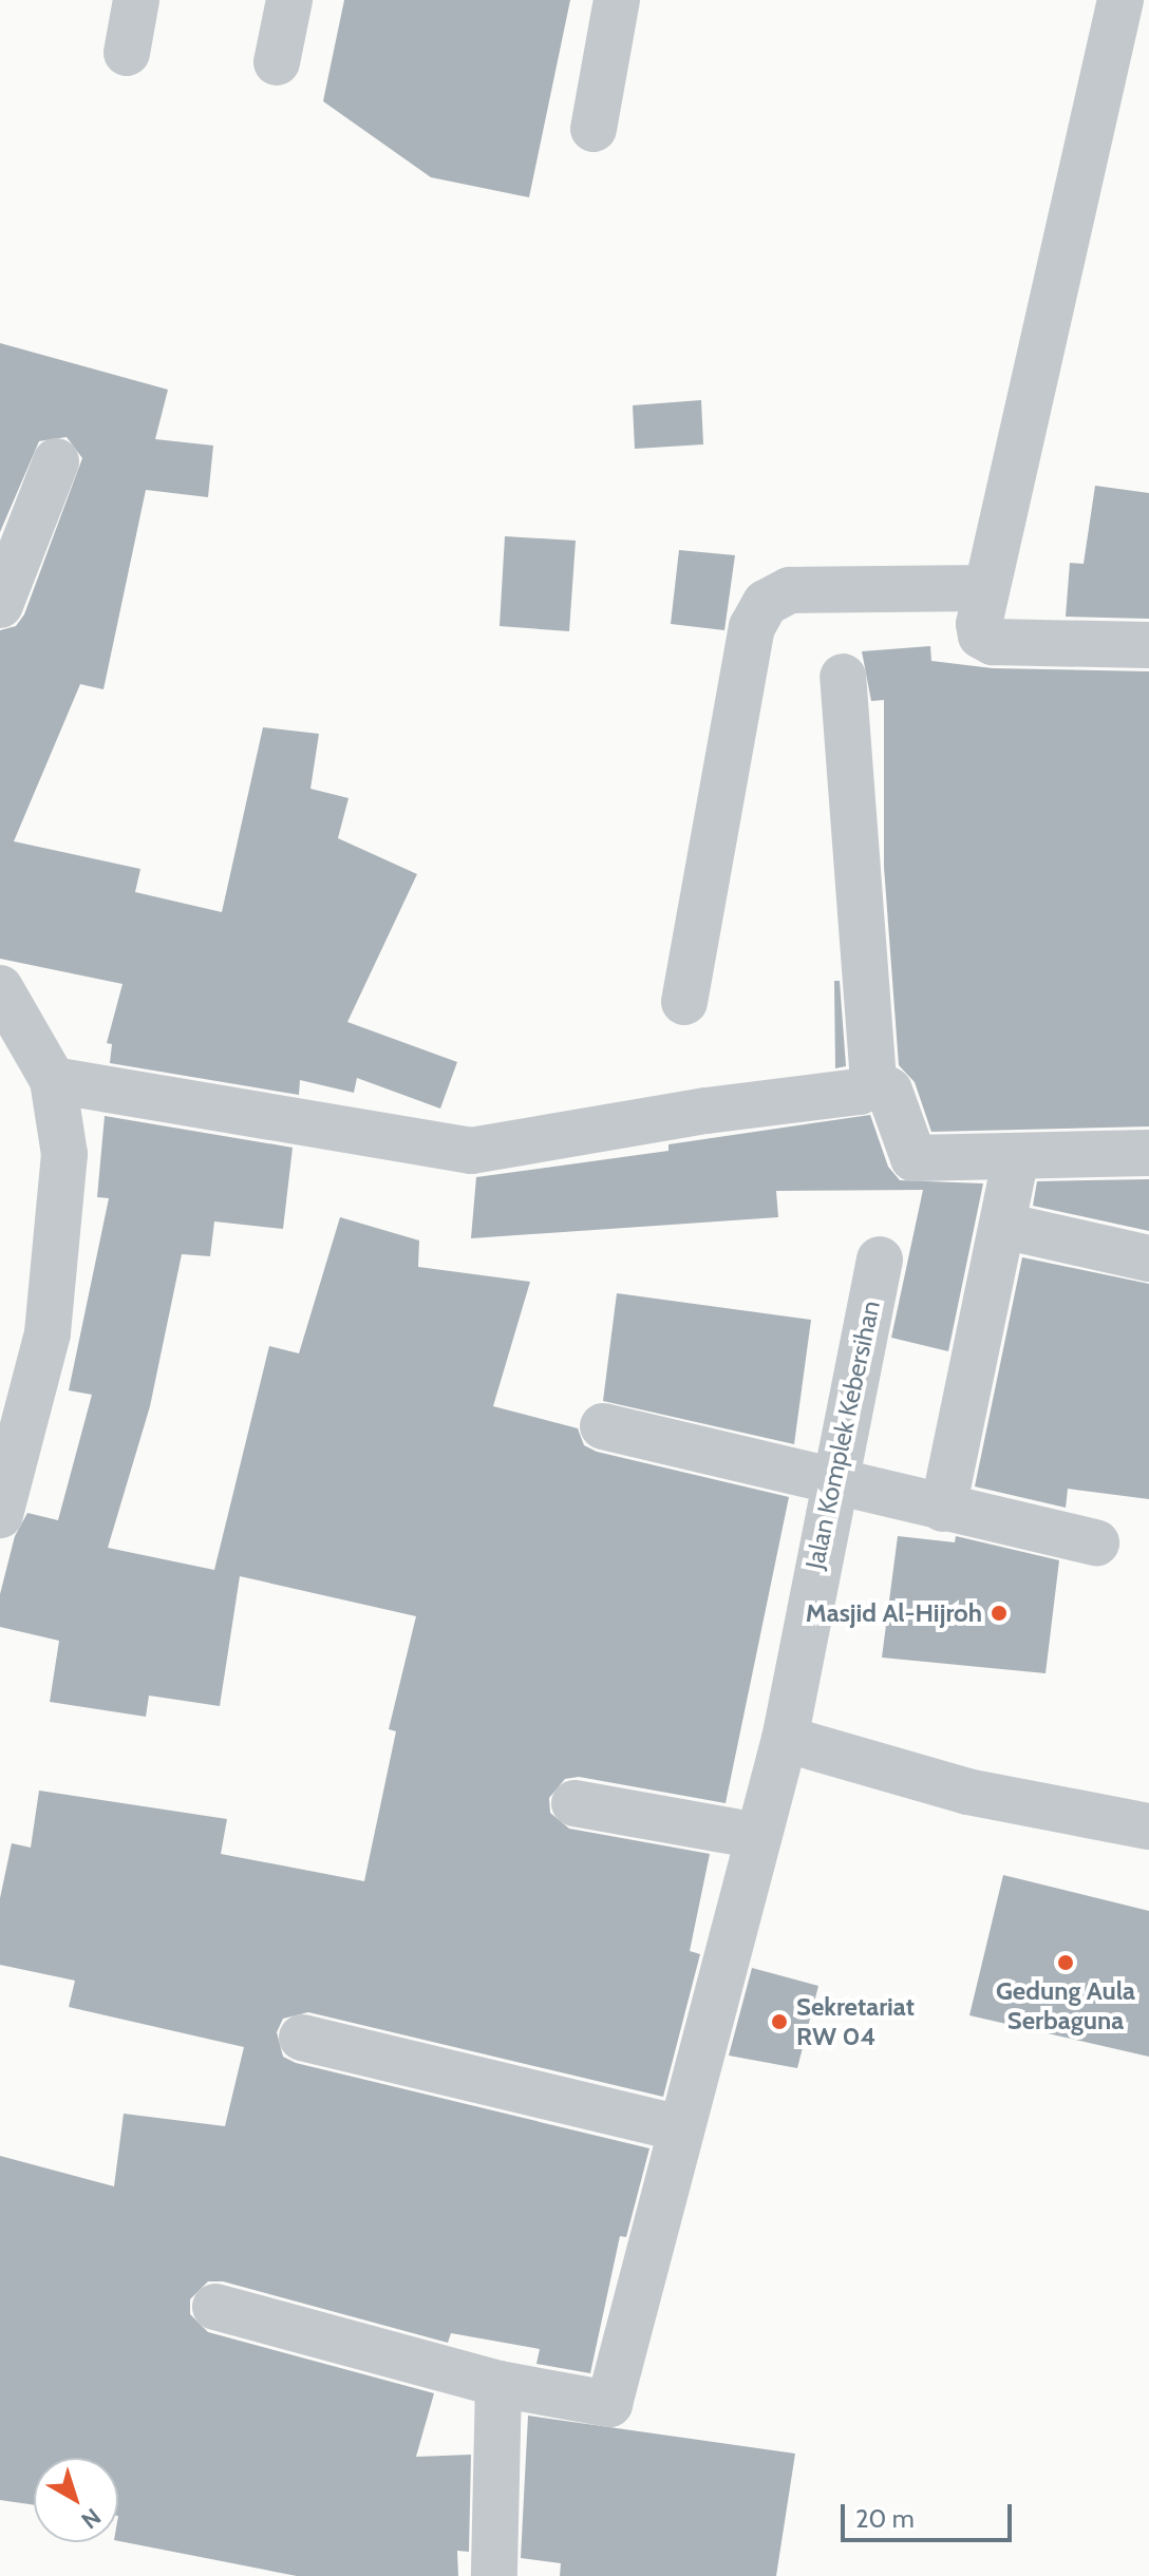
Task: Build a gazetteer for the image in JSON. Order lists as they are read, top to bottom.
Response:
{
  "streets": {
    "street": ["Jalan Komplek Kebersihan"]
  },
  "places": ["Masjid Al-Hijroh", "Gedung Aula Serbaguna", "Sekretariat RW 04"],
  "scale_bar": "20 m",
  "north": "bottom right"
}
